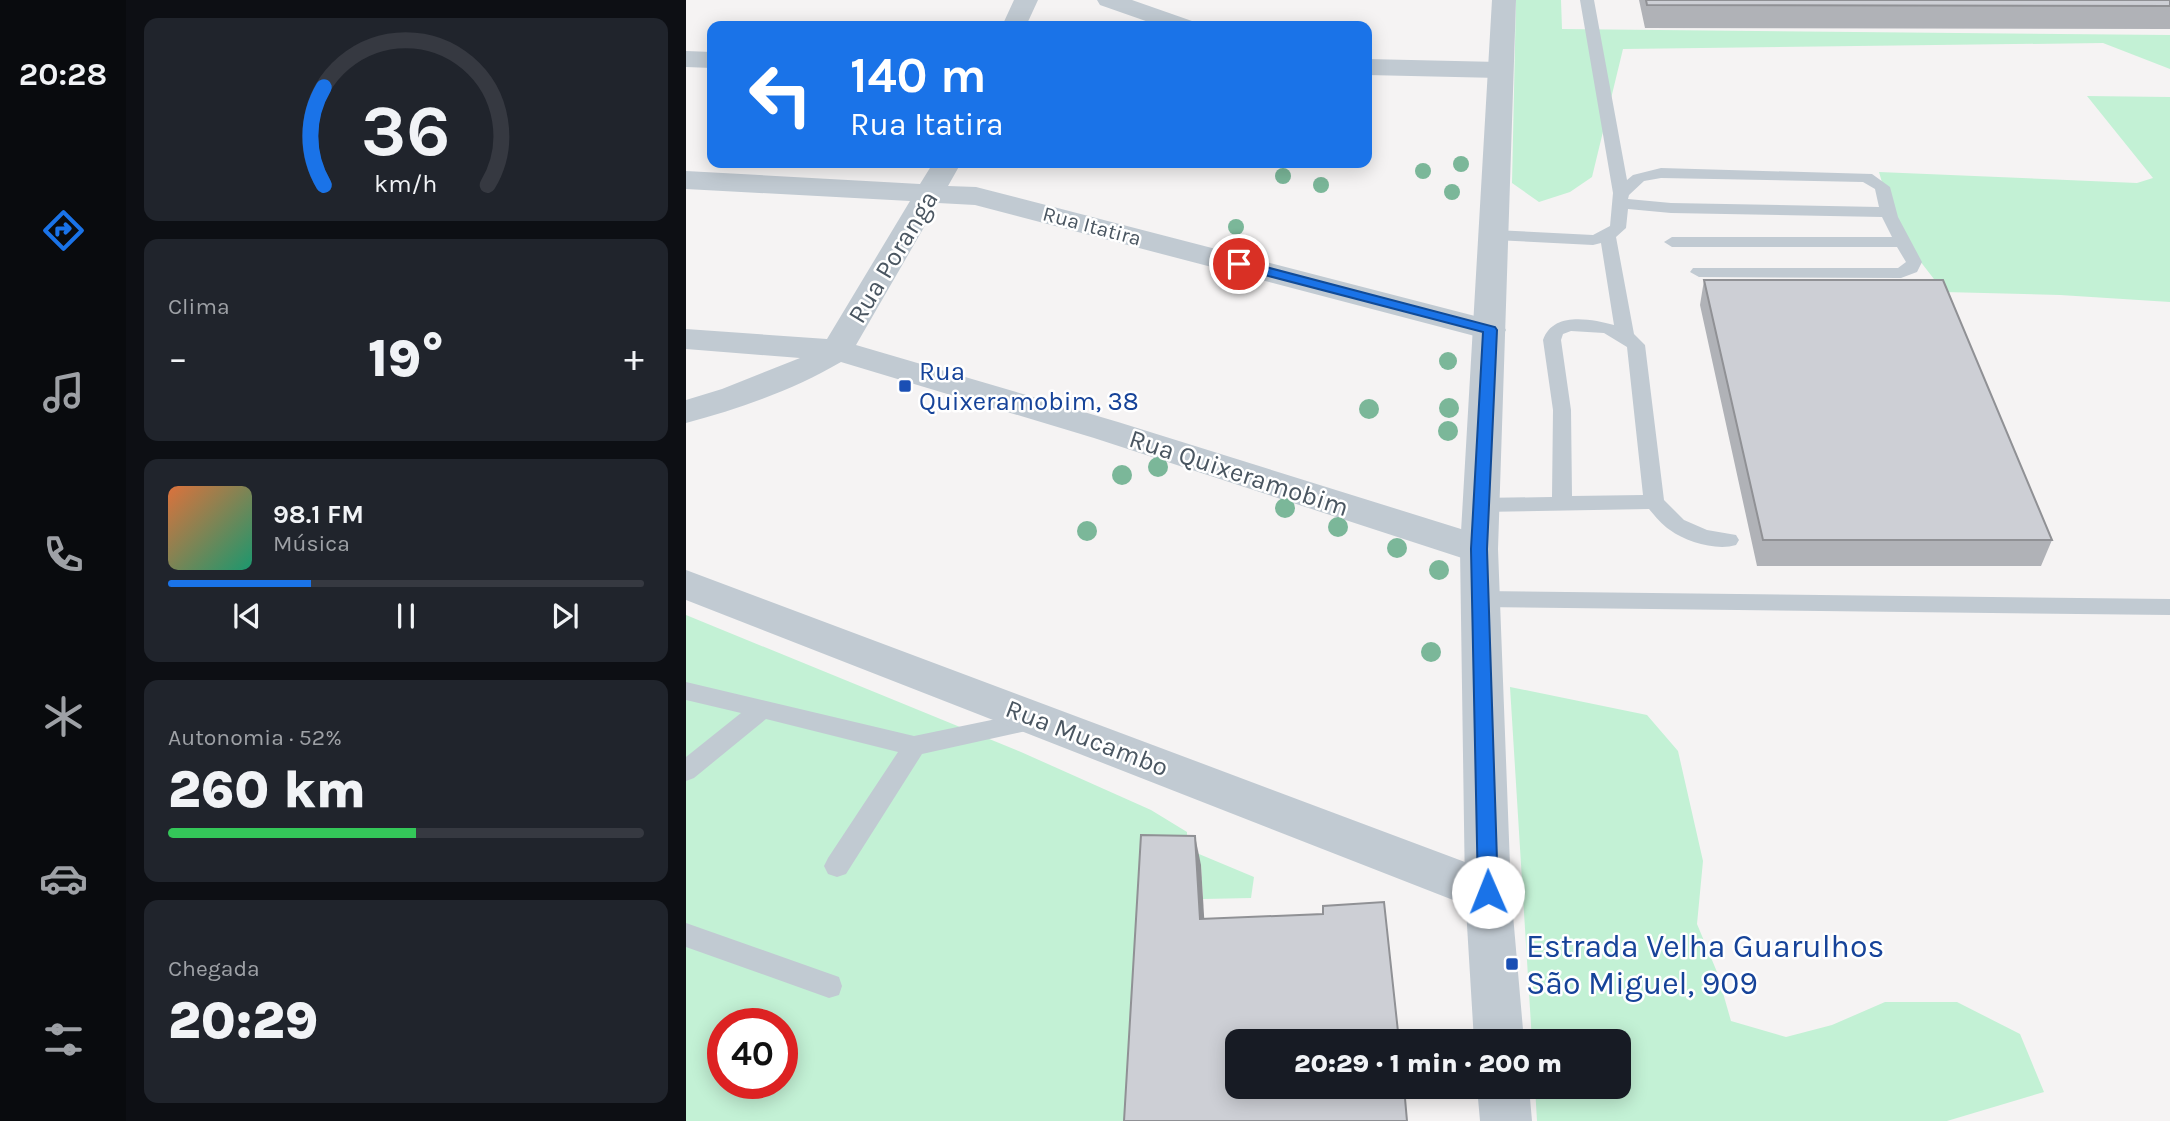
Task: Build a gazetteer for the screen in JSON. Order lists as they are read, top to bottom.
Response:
{
  "streets": {
    "street": [
      "Rua Itatira",
      "Rua Poranga",
      "Rua Quixeramobim",
      "Rua Mucambo"
    ]
  },
  "crossings": [
    ["Rua Itatira", "Rua Poranga"],
    ["Rua Poranga", "Rua Quixeramobim"]
  ],
  "places": {
    "transit": ["Rua Quixeramobim, 38", "Estrada Velha Guarulhos São Miguel, 909"]
  },
  "page": {
    "tabs": "20:28",
    "turn": ["140 m", "Rua Itatira"],
    "tile": [
      "Clima",
      ["Autonomia · 52%", "260 km"],
      ["Chegada", "20:29"]
    ],
    "heat": ["−", "19°", "+"],
    "song": ["98.1 FM", "Música"],
    "limit": "40",
    "trip": "20:29 · 1 min · 200 m",
    "gauge": ["36", "km/h"]
  }
}
